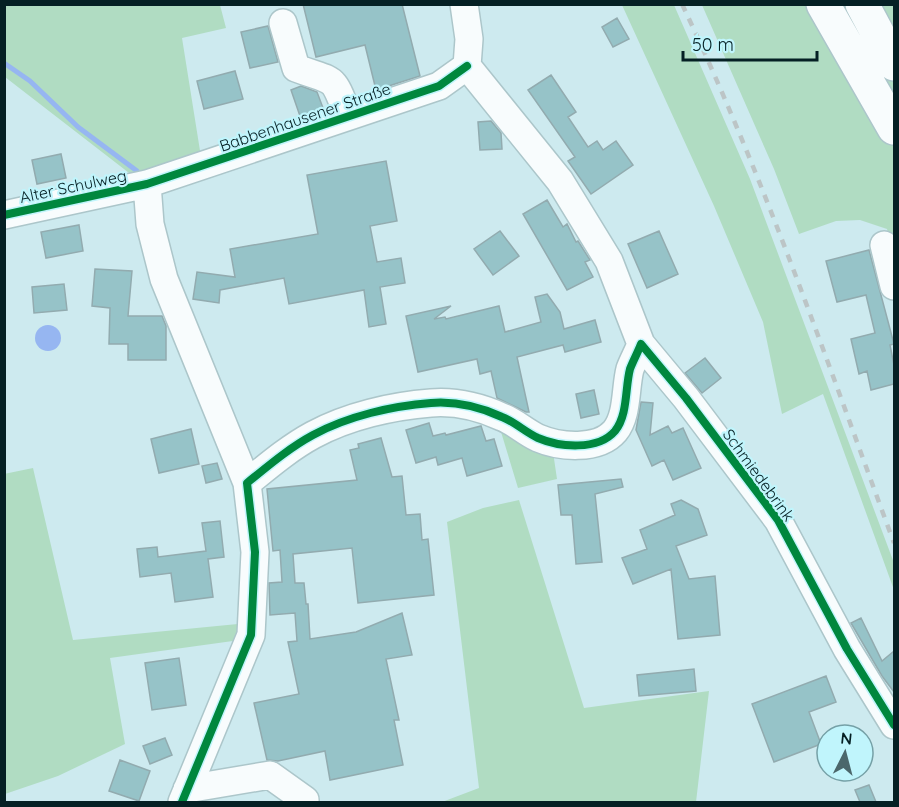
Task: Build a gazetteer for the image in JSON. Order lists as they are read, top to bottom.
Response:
{
  "streets": {
    "street": ["Babbenhausener Straße", "Alter Schulweg", "Schmiedebrink"]
  },
  "crossings": [
    ["Babbenhausener Straße", "Alter Schulweg"]
  ],
  "scale_bar": "50 m",
  "north": "top"
}
